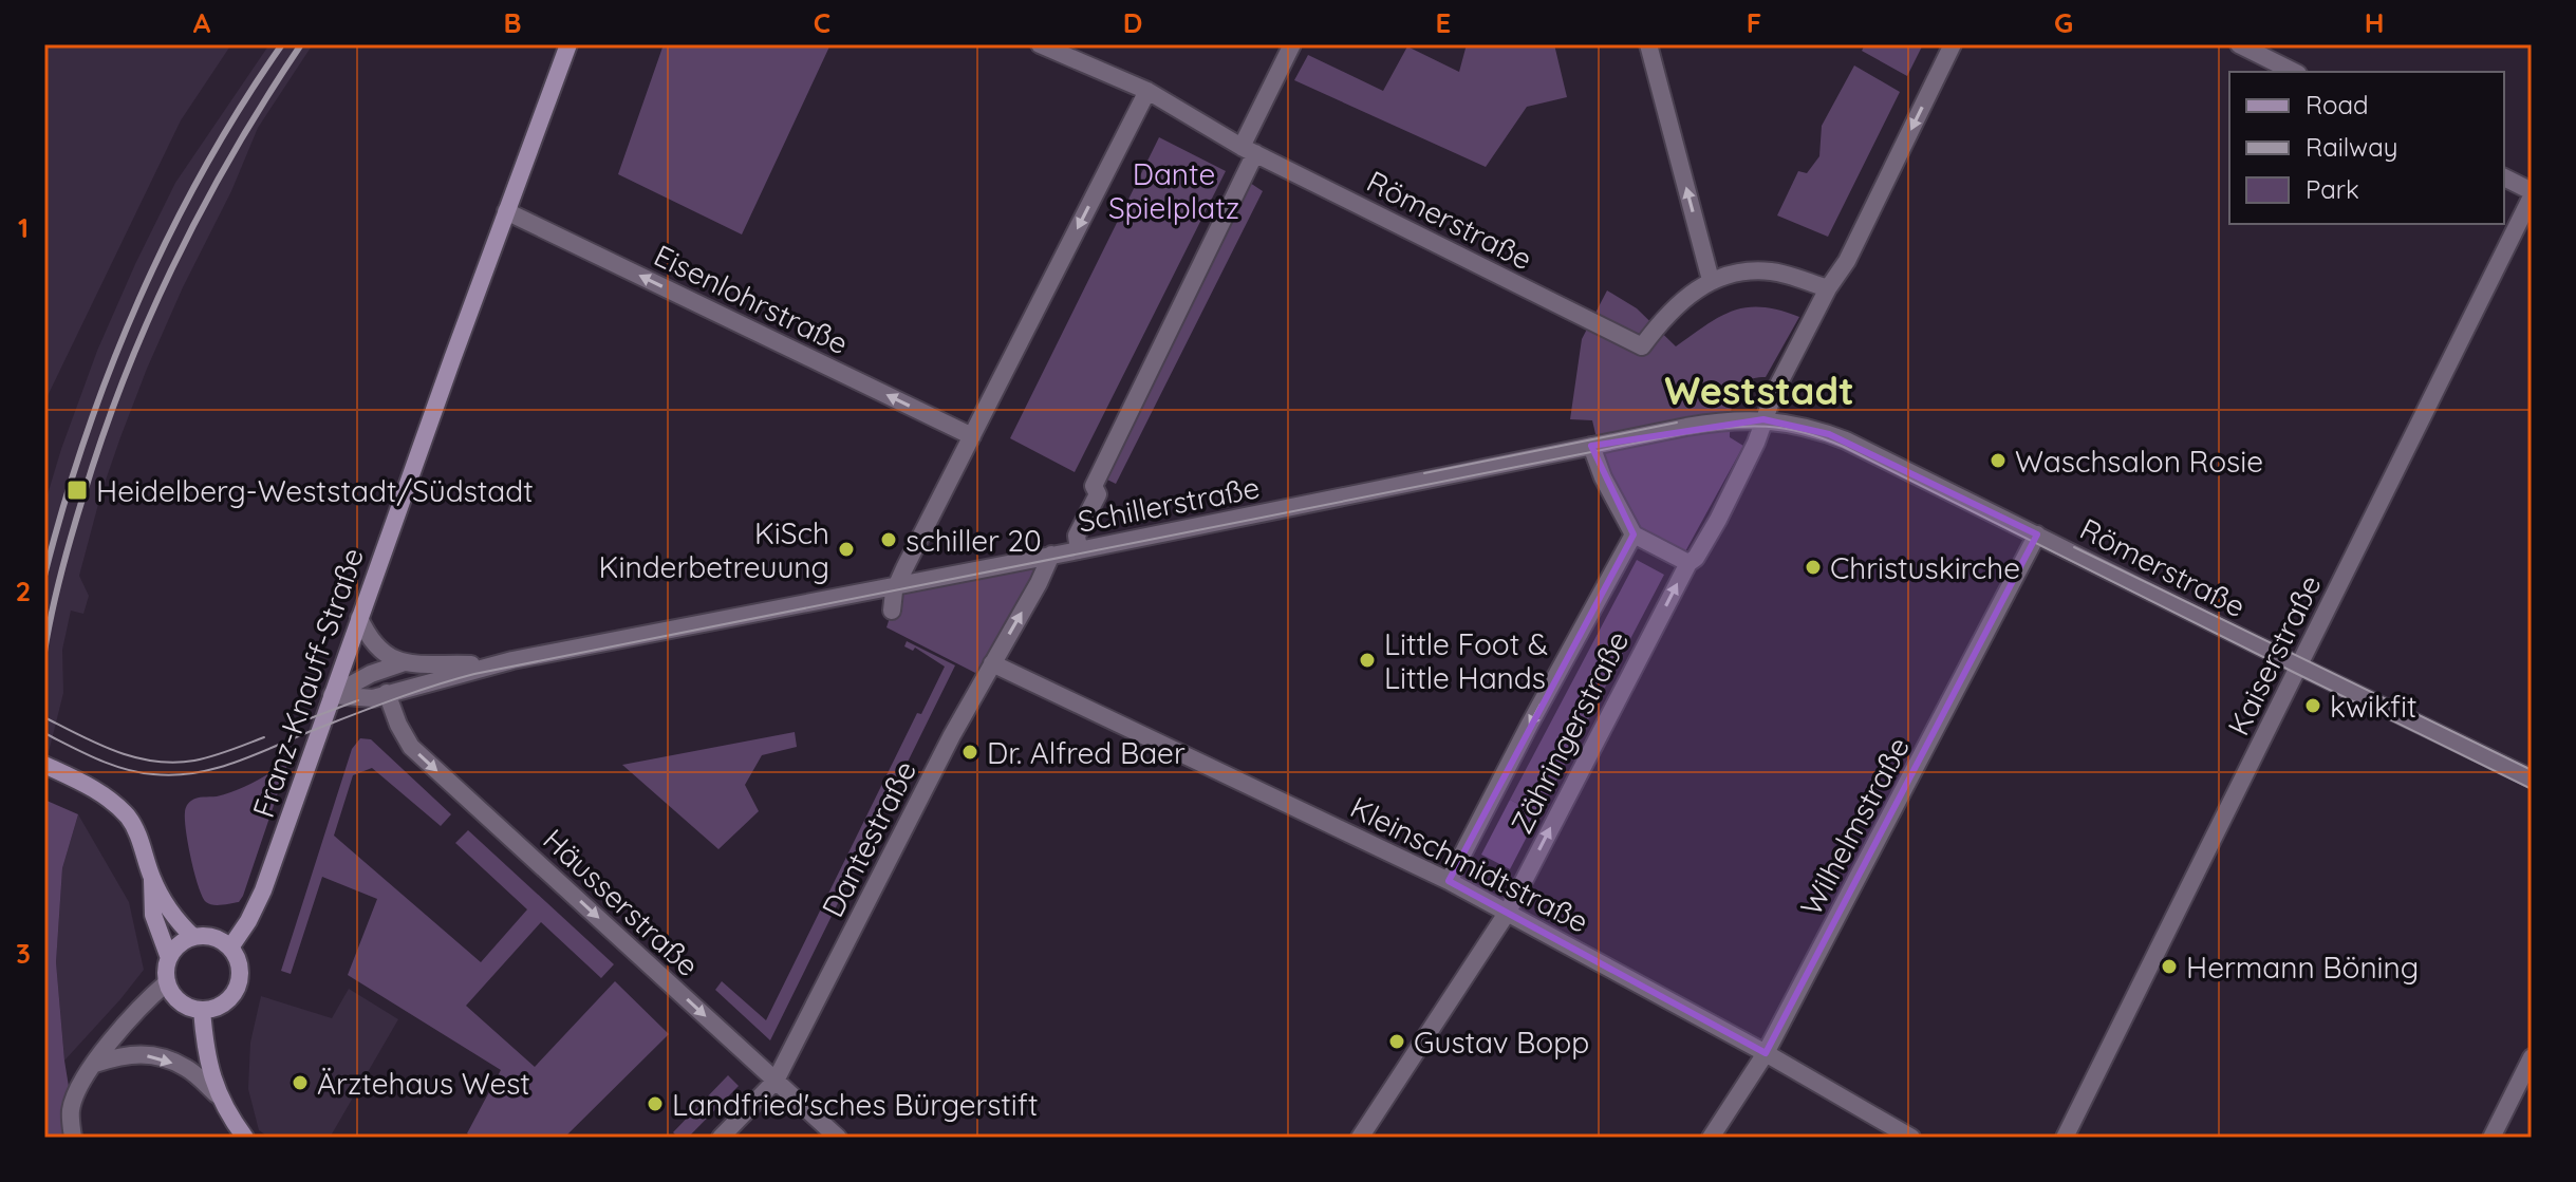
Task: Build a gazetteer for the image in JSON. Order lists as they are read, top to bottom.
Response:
{
  "streets": {
    "main road": ["Franz-Knauff-Straße"],
    "street": [
      "Römerstraße",
      "Eisenlohrstraße",
      "Schillerstraße",
      "Kaiserstraße",
      "Zähringerstraße",
      "Wilhelmstraße",
      "Dantestraße",
      "Kleinschmidtstraße",
      "Häusserstraße"
    ]
  },
  "crossings": [
    ["Römerstraße", "Schillerstraße"],
    ["Römerstraße", "Kaiserstraße"],
    ["Römerstraße", "Zähringerstraße"],
    ["Römerstraße", "Wilhelmstraße"],
    ["Eisenlohrstraße", "Franz-Knauff-Straße"],
    ["Schillerstraße", "Franz-Knauff-Straße"],
    ["Schillerstraße", "Zähringerstraße"],
    ["Schillerstraße", "Dantestraße"],
    ["Schillerstraße", "Häusserstraße"],
    ["Zähringerstraße", "Kleinschmidtstraße"],
    ["Wilhelmstraße", "Kleinschmidtstraße"],
    ["Dantestraße", "Kleinschmidtstraße"],
    ["Dantestraße", "Häusserstraße"]
  ],
  "one_way": ["Eisenlohrstraße", "Häusserstraße"],
  "districts": ["Weststadt"],
  "parks": ["Dante Spielplatz"],
  "places": {
    "other": [
      "Waschsalon Rosie",
      "schiller 20",
      "KiSch Kinderbetreuung",
      "Christuskirche",
      "Little Foot & Little Hands",
      "kwikfit",
      "Dr. Alfred Baer",
      "Hermann Böning",
      "Gustav Bopp",
      "Ärztehaus West",
      "Landfried'sches Bürgerstift"
    ],
    "transit": ["Heidelberg-Weststadt/Südstadt"]
  },
  "legend": ["Road", "Railway", "Park"],
  "grid": {
    "columns": [
      "A",
      "B",
      "C",
      "D",
      "E",
      "F",
      "G",
      "H"
    ],
    "rows": ["1", "2", "3"]
  }
}
